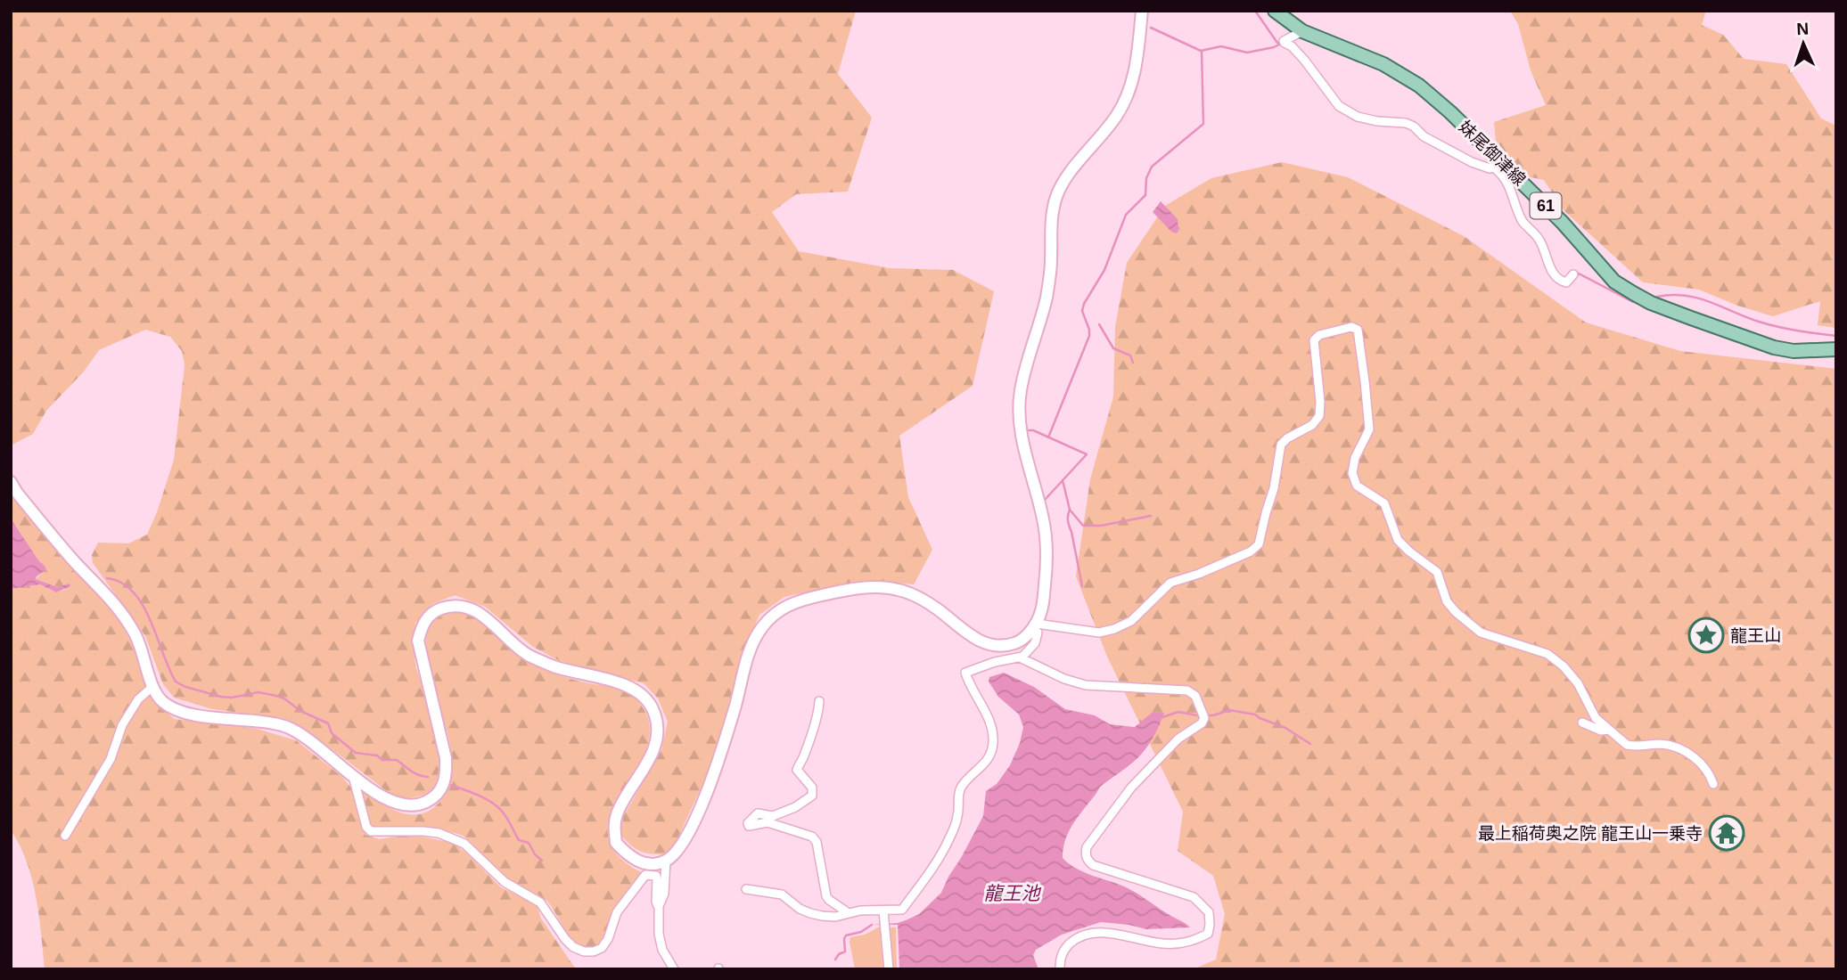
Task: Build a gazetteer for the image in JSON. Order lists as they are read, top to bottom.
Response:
{
  "streets": {
    "main road": ["妹尾御津線", "61"]
  },
  "water": ["龍王池"],
  "places": {
    "place": ["龍王山"],
    "temple": ["最上稲荷奥之院 龍王山一乗寺"]
  },
  "north": "top"
}
